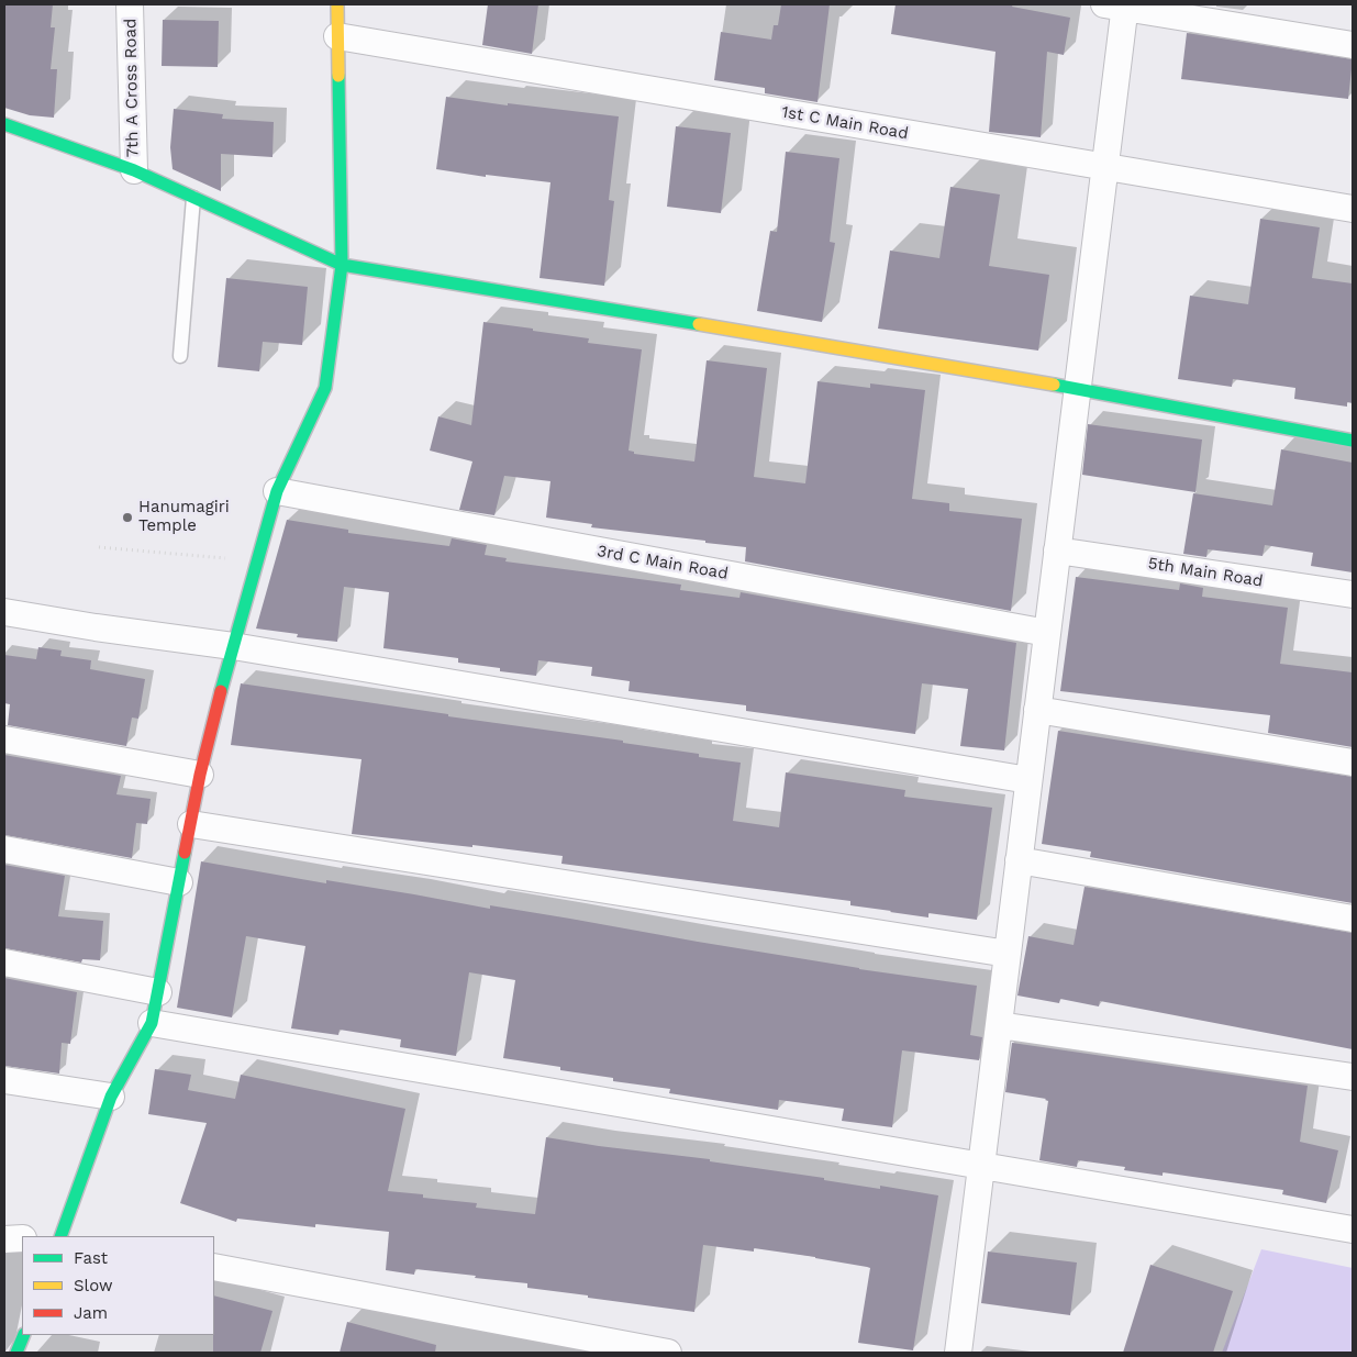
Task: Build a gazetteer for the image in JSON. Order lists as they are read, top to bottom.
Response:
{
  "streets": {
    "street": [
      "7th A Cross Road",
      "1st C Main Road",
      "3rd C Main Road",
      "5th Main Road"
    ]
  },
  "places": ["Hanumagiri Temple"],
  "legend": ["Fast", "Slow", "Jam"]
}
